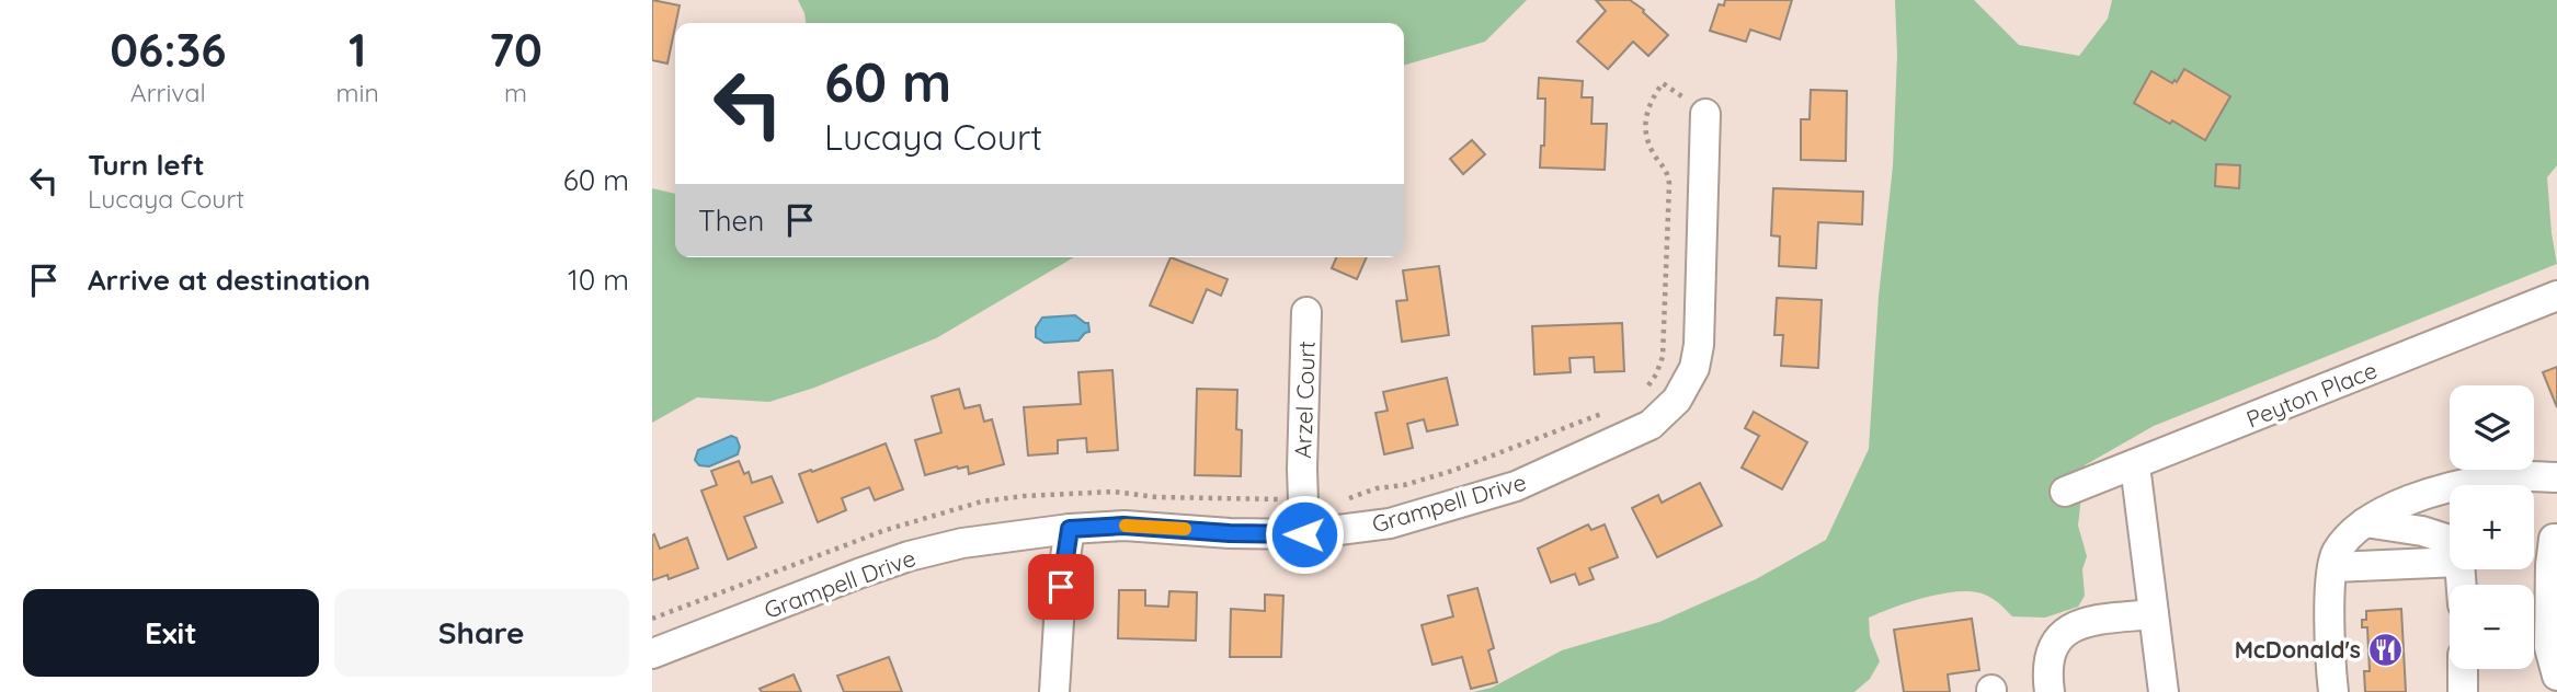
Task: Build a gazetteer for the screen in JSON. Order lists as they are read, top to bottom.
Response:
{
  "streets": {
    "street": ["Peyton Place", "Arzel Court", "Grampell Drive"]
  },
  "crossings": [
    ["Arzel Court", "Grampell Drive"]
  ],
  "places": {
    "restaurant": ["McDonald's"]
  },
  "page": {
    "eta": [
      "06:36",
      "Arrival",
      "1",
      "min",
      "70",
      "m"
    ],
    "turn": ["60 m", "Lucaya Court"],
    "list": [
      {
        "name": "Turn left",
        "note": "Lucaya Court",
        "value": "60 m"
      },
      {
        "name": "Arrive at destination",
        "value": "10 m"
      }
    ],
    "then": "Then",
    "map_buttons": ["+", "−"],
    "buttons": ["Exit", "Share"]
  }
}
